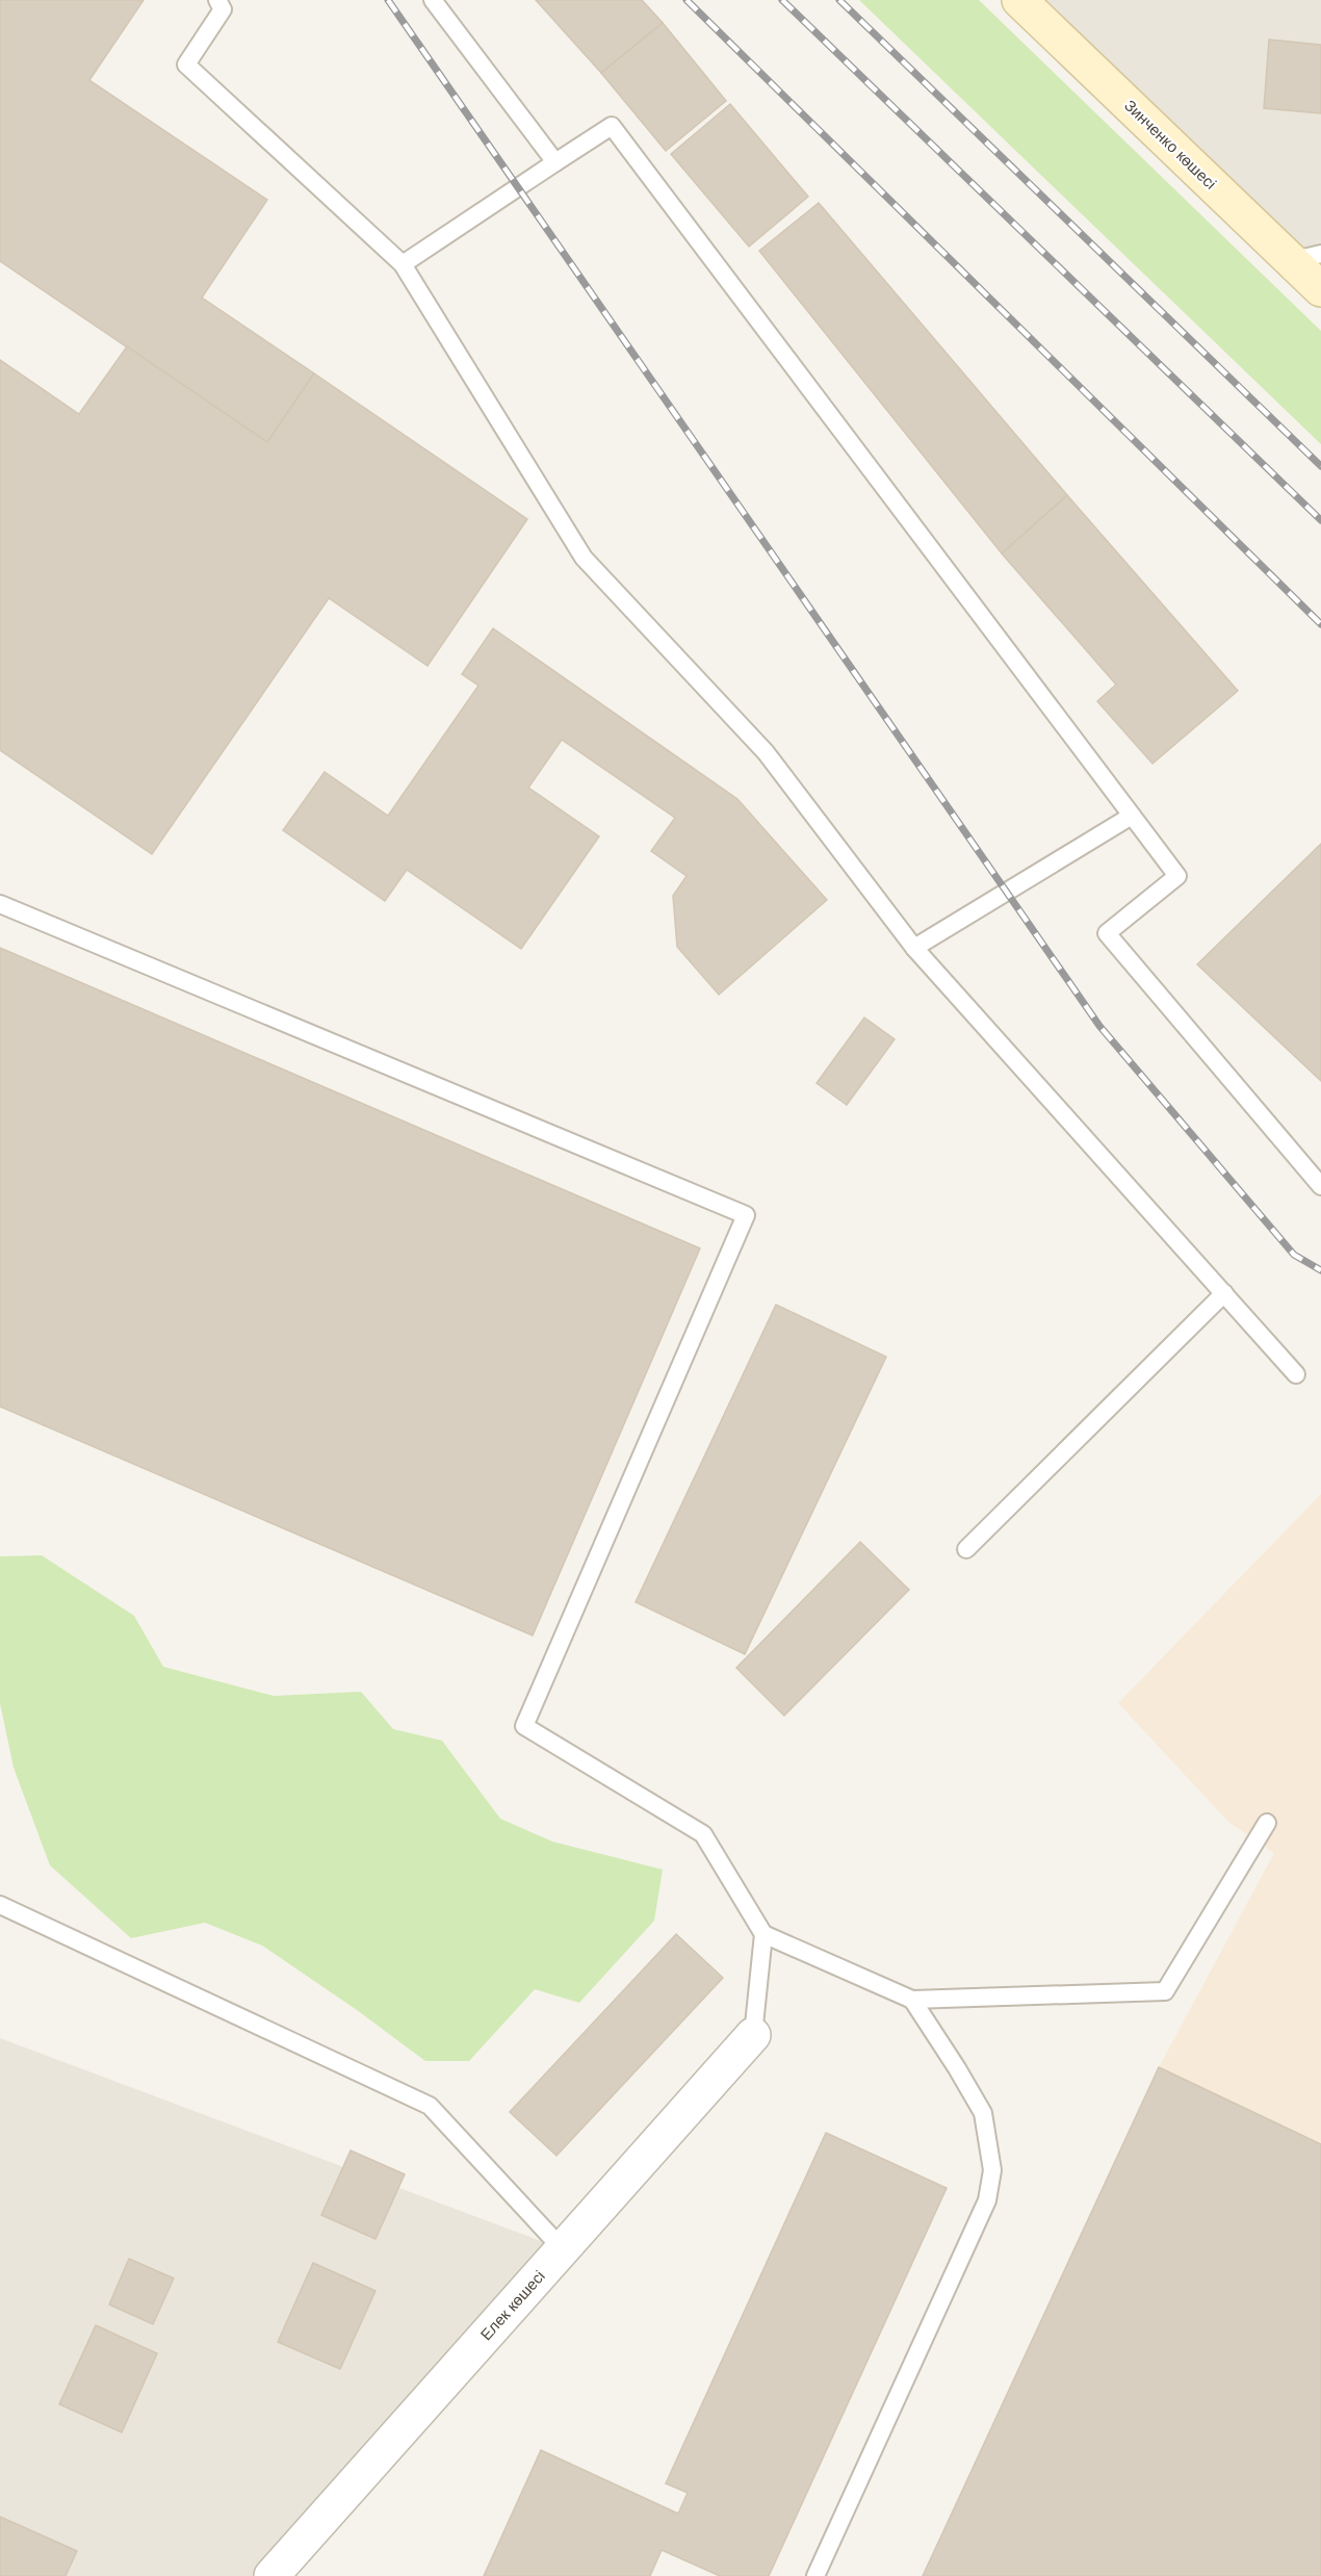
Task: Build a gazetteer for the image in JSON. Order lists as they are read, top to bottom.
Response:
{
  "streets": {
    "street": ["Зинченко көшесі", "Елек көшесі"]
  }
}
